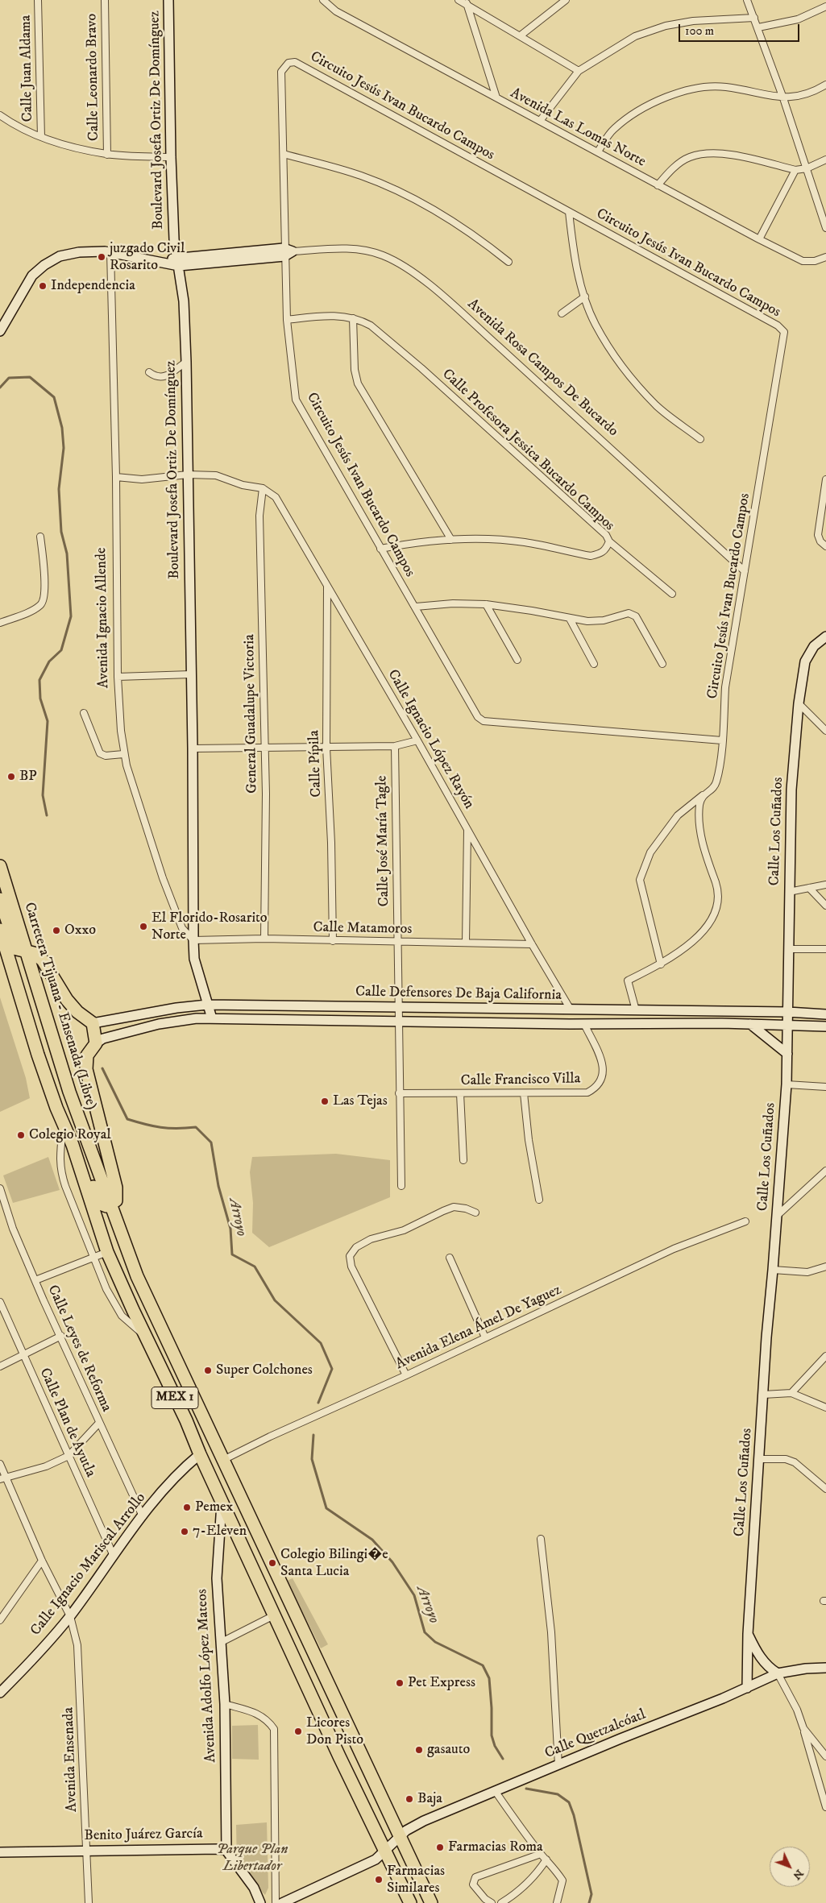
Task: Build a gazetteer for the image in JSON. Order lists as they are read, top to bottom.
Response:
{
  "streets": {
    "highway": ["Carretera Tijuana - Ensenada (Libre)", "MEX 1"],
    "main road": [
      "Boulevard Josefa Ortiz De Domínguez",
      "Avenida Rosa Campos De Bucardo",
      "Calle Los Cuñados",
      "Calle Defensores De Baja California",
      "Calle Ignacio Mariscal Arrollo",
      "Avenida Adolfo López Mateos",
      "Calle Quetzalcóatl",
      "Benito Juárez García"
    ],
    "street": [
      "Calle Juan Aldama",
      "Calle Leonardo Bravo",
      "Circuito Jesús Ivan Bucardo Campos",
      "Avenida Las Lomas Norte",
      "Calle Profesora Jessica Bucardo Campos",
      "Avenida Ignacio Allende",
      "General Guadalupe Victoria",
      "Calle Ignacio López Rayón",
      "Calle Pípila",
      "Calle José María Tagle",
      "Calle Matamoros",
      "Calle Francisco Villa",
      "Avenida Elena Ámel De Yaguez",
      "Calle Leyes de Reforma",
      "Calle Plan de Ayutla",
      "Avenida Ensenada"
    ]
  },
  "crossings": [
    ["Circuito Jesús Ivan Bucardo Campos", "Avenida Rosa Campos De Bucardo"],
    ["Circuito Jesús Ivan Bucardo Campos", "Calle Profesora Jessica Bucardo Campos"],
    ["Boulevard Josefa Ortiz De Domínguez", "Avenida Rosa Campos De Bucardo"],
    ["Boulevard Josefa Ortiz De Domínguez", "Avenida Ignacio Allende"],
    ["Boulevard Josefa Ortiz De Domínguez", "Calle Matamoros"],
    ["Avenida Rosa Campos De Bucardo", "Avenida Ignacio Allende"],
    ["Avenida Ignacio Allende", "Calle Matamoros"],
    ["General Guadalupe Victoria", "Calle Ignacio López Rayón"],
    ["General Guadalupe Victoria", "Calle Matamoros"],
    ["Calle Ignacio López Rayón", "Calle Pípila"],
    ["Calle Ignacio López Rayón", "Calle Matamoros"],
    ["Calle Ignacio López Rayón", "Calle Defensores De Baja California"],
    ["Calle Pípila", "Calle Matamoros"],
    ["Calle Los Cuñados", "Calle Defensores De Baja California"],
    ["Calle Los Cuñados", "Calle Quetzalcóatl"],
    ["Calle José María Tagle", "Calle Matamoros"],
    ["Calle José María Tagle", "Calle Defensores De Baja California"],
    ["Calle Defensores De Baja California", "Calle Francisco Villa"],
    ["Carretera Tijuana - Ensenada (Libre)", "Avenida Elena Ámel De Yaguez"],
    ["Carretera Tijuana - Ensenada (Libre)", "Calle Quetzalcóatl"],
    ["Calle Leyes de Reforma", "Calle Ignacio Mariscal Arrollo"],
    ["MEX 1", "Calle Ignacio Mariscal Arrollo"],
    ["MEX 1", "Avenida Adolfo López Mateos"],
    ["MEX 1", "Calle Quetzalcóatl"],
    ["Calle Plan de Ayutla", "Calle Ignacio Mariscal Arrollo"],
    ["Calle Ignacio Mariscal Arrollo", "Avenida Ensenada"],
    ["Avenida Adolfo López Mateos", "Benito Juárez García"],
    ["Avenida Ensenada", "Benito Juárez García"]
  ],
  "water": ["Arroyo"],
  "parks": ["Parque Plan Libertador"],
  "places": [
    "juzgado Civil Rosarito",
    "Independencia",
    "BP",
    "El Florido-Rosarito Norte",
    "Oxxo",
    "Las Tejas",
    "Colegio Royal",
    "Super Colchones",
    "Pemex",
    "7-Eleven",
    "Colegio Bilingi�e Santa Lucia",
    "Pet Express",
    "Licores Don Pisto",
    "gasauto",
    "Baja",
    "Farmacias Roma",
    "Farmacias Similares"
  ],
  "scale_bar": "100 m",
  "north": "bottom right"
}
